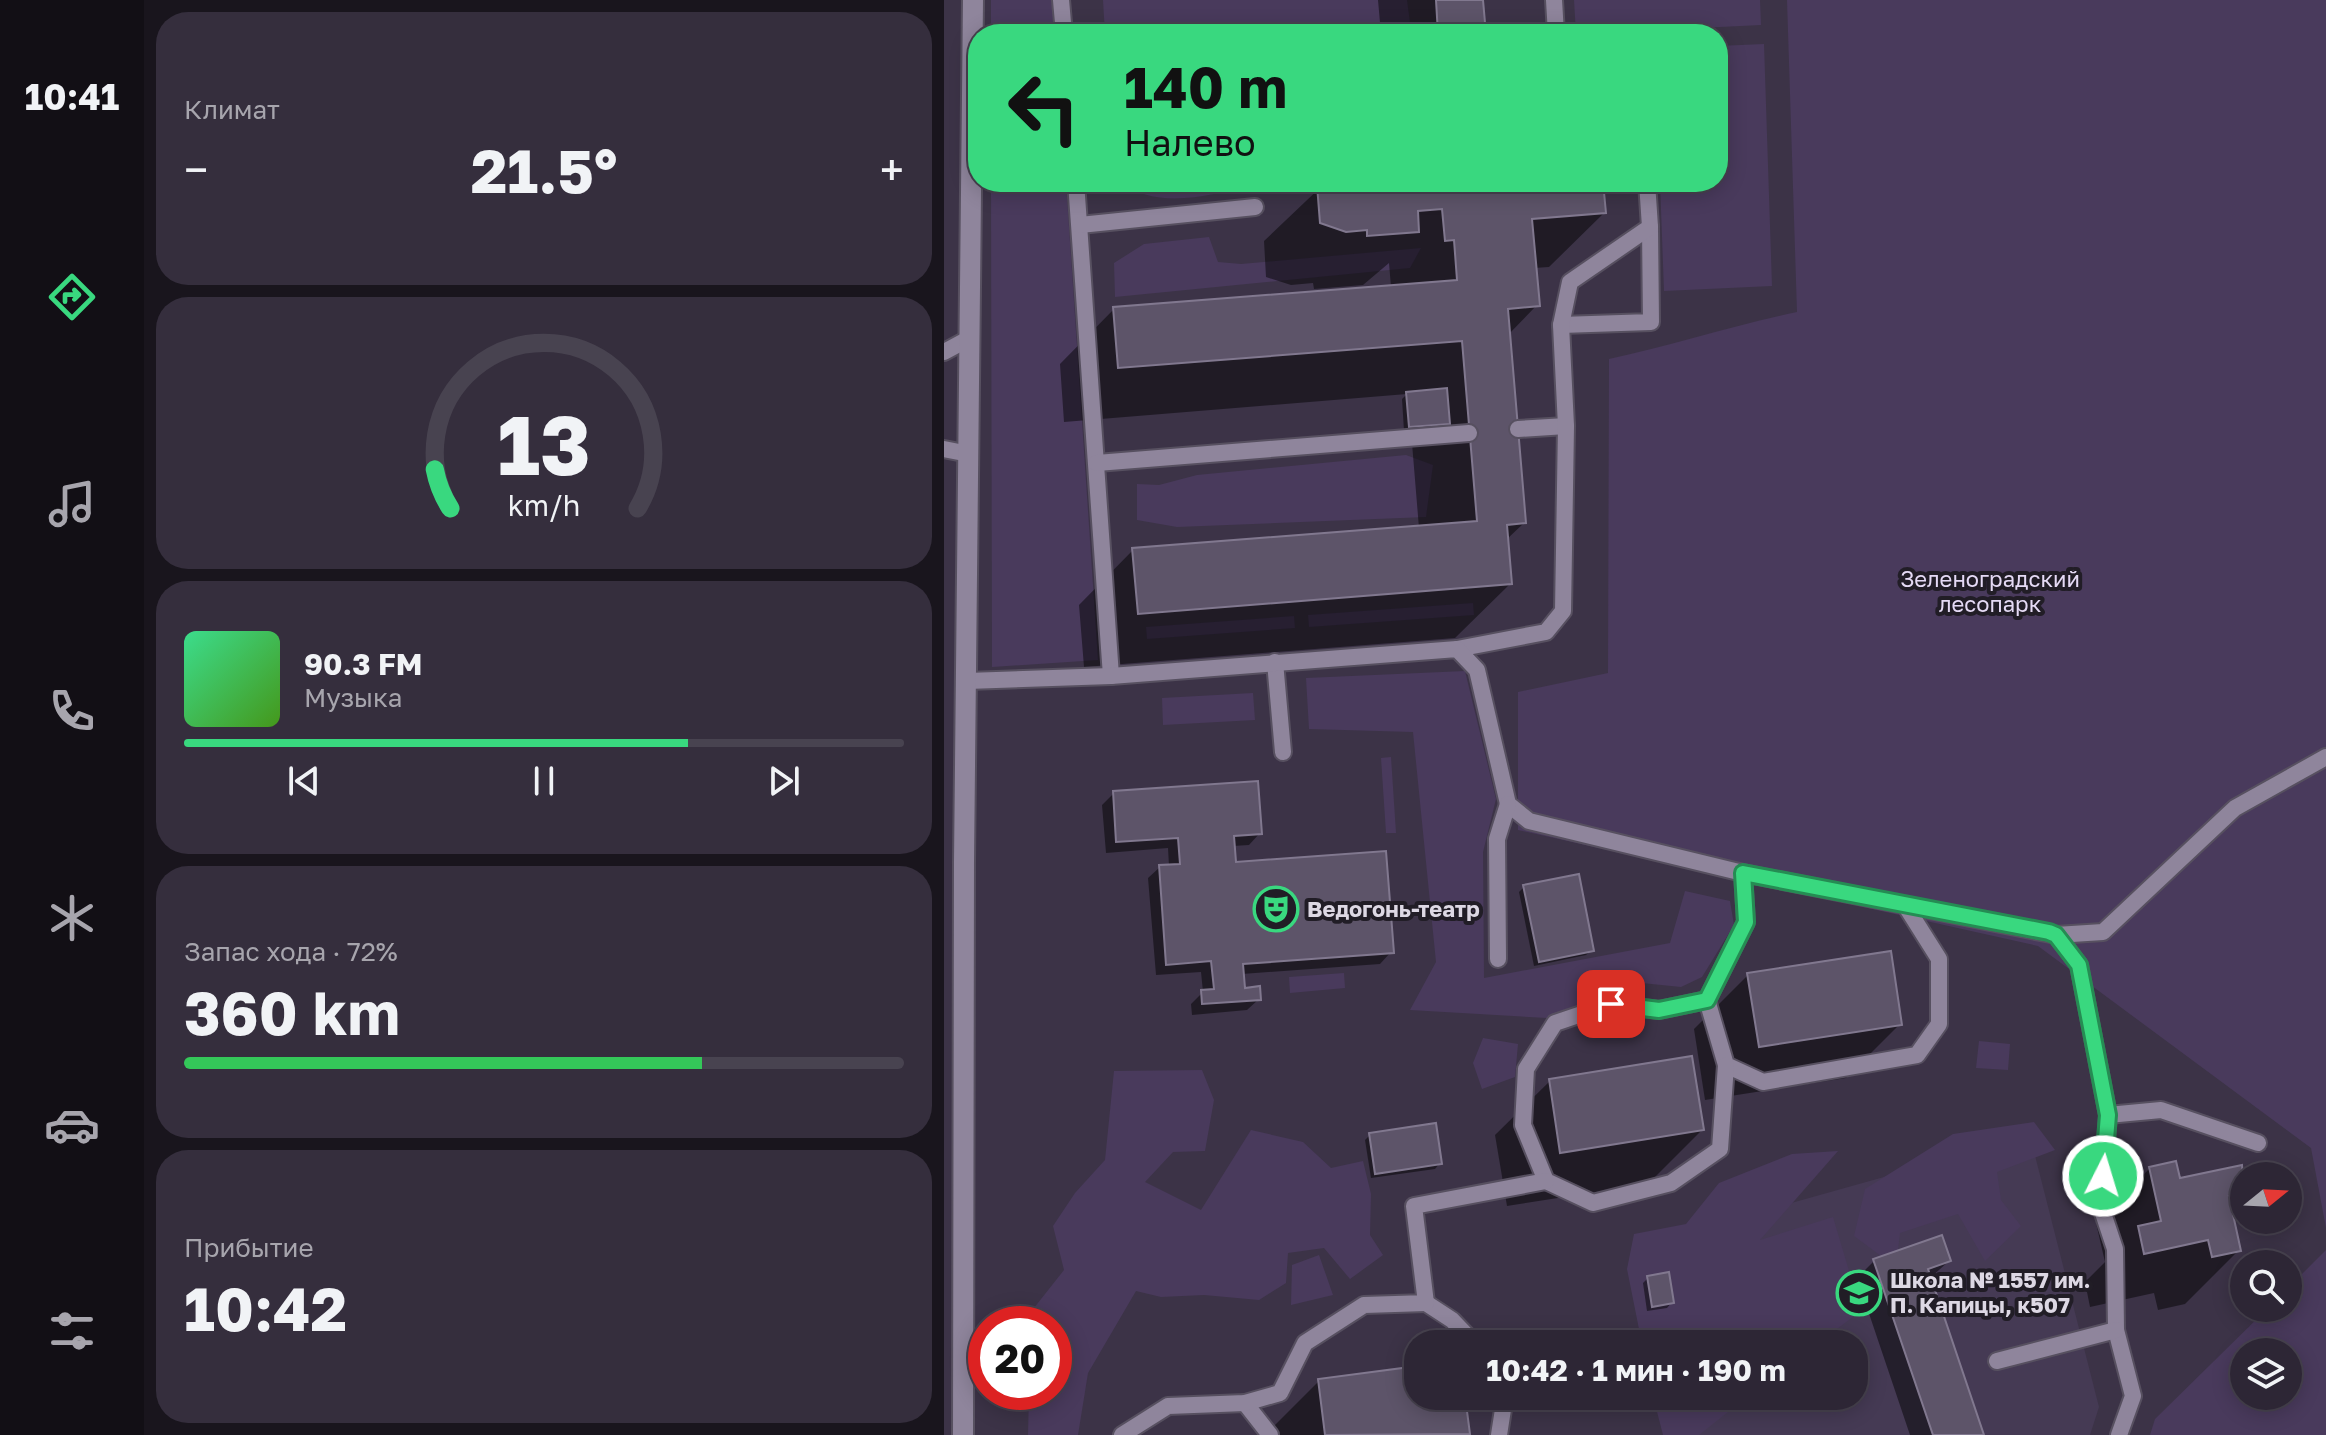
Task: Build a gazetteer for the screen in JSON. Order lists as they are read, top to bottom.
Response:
{
  "parks": ["Зеленоградский лесопарк"],
  "places": {
    "theatre": ["Ведогонь-театр"],
    "school or university": ["Школа № 1557 им. П. Капицы, к507"]
  },
  "north": "right",
  "page": {
    "tabs": "10:41",
    "tile": [
      "Климат",
      ["Запас хода · 72%", "360 km"],
      ["Прибытие", "10:42"]
    ],
    "turn": ["140 m", "Налево"],
    "heat": ["−", "21.5°", "+"],
    "song": ["90.3 FM", "Музыка"],
    "limit": "20",
    "trip": "10:42 · 1 мин · 190 m",
    "gauge": ["13", "km/h"]
  }
}
